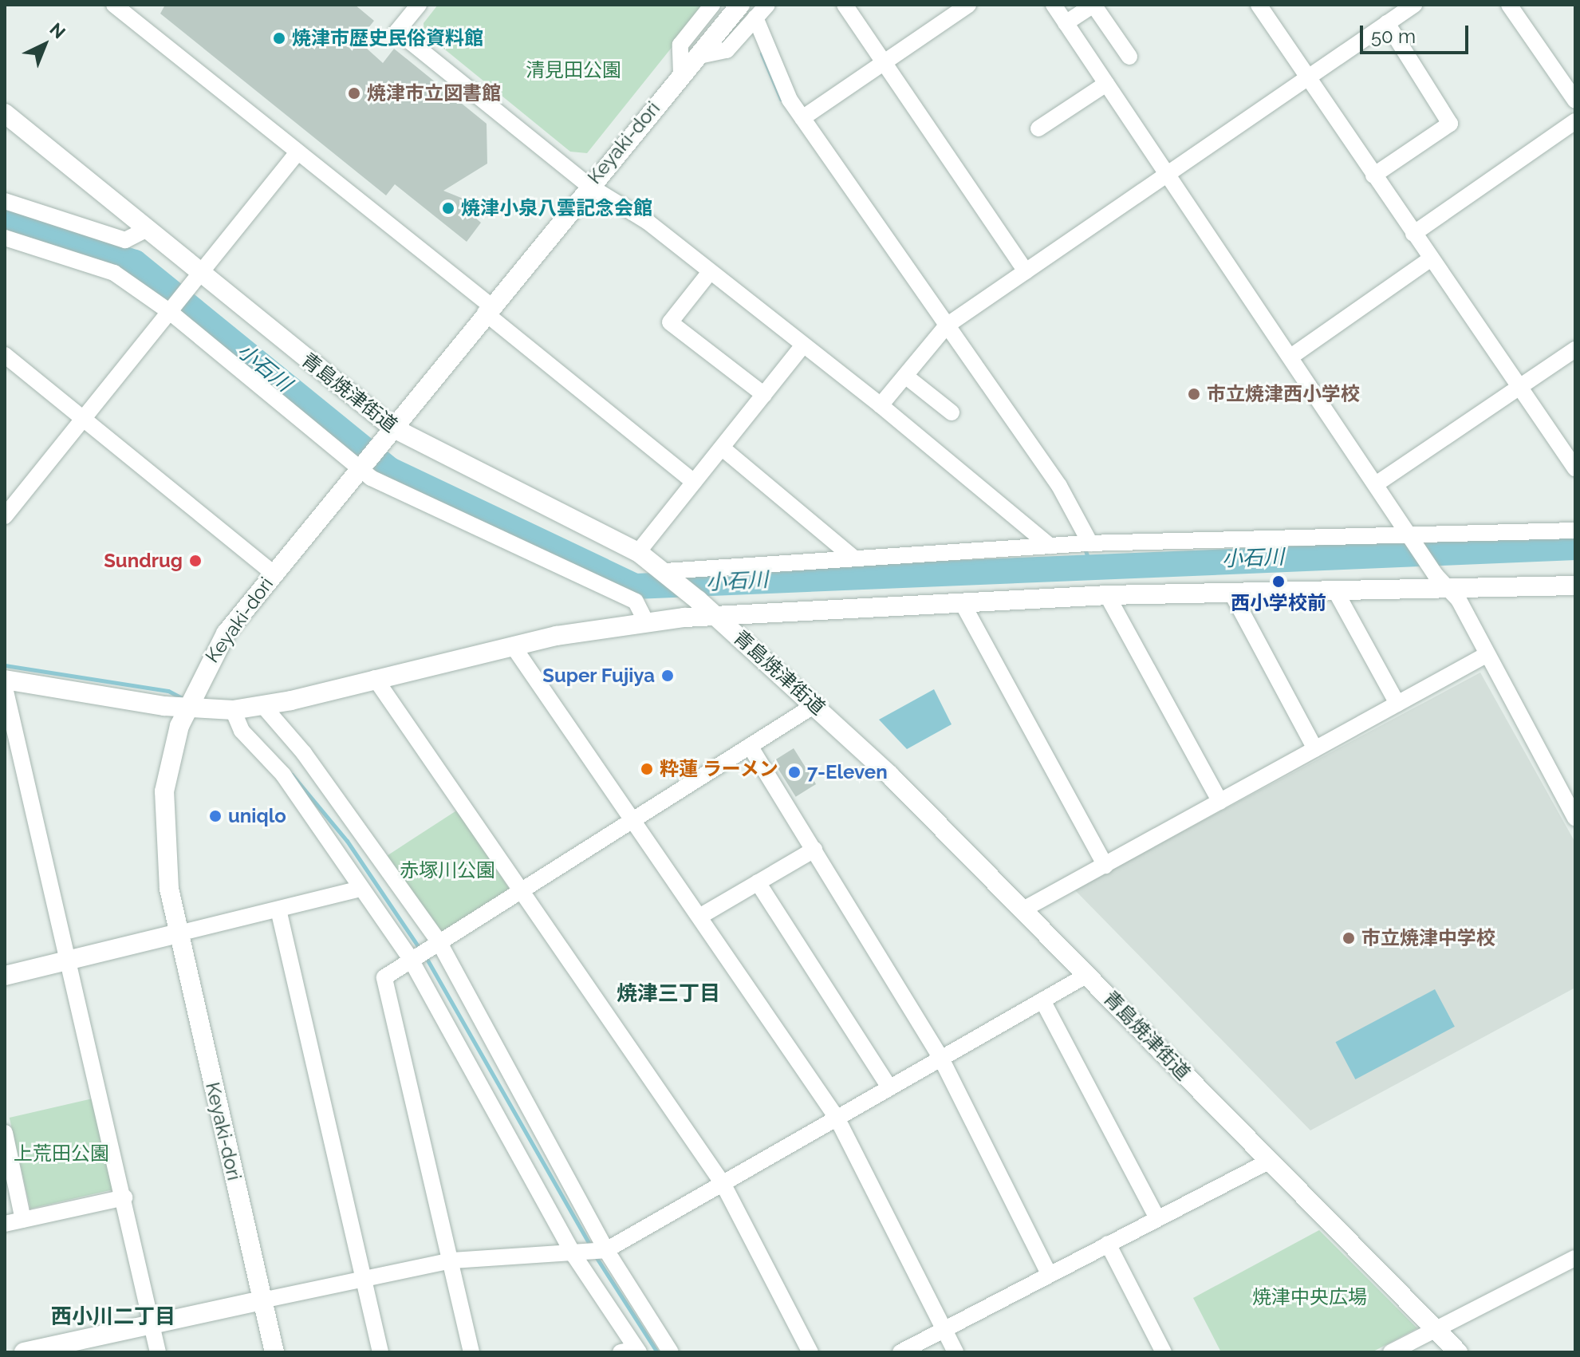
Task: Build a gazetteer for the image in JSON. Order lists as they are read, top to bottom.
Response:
{
  "streets": {
    "street": ["Keyaki-dori", "青島焼津街道"]
  },
  "crossings": [
    ["Keyaki-dori", "青島焼津街道"]
  ],
  "districts": ["焼津三丁目", "西小川二丁目"],
  "water": ["小石川"],
  "parks": [
    "清見田公園",
    "赤塚川公園",
    "上荒田公園",
    "焼津中央広場"
  ],
  "places": [
    "焼津市歴史民俗資料館",
    "焼津市立図書館",
    "焼津小泉八雲記念会館",
    "市立焼津西小学校",
    "Sundrug",
    "西小学校前",
    "Super Fujiya",
    "粋蓮 ラーメン",
    "7-Eleven",
    "uniqlo",
    "市立焼津中学校"
  ],
  "scale_bar": "50 m",
  "north": "top right"
}
